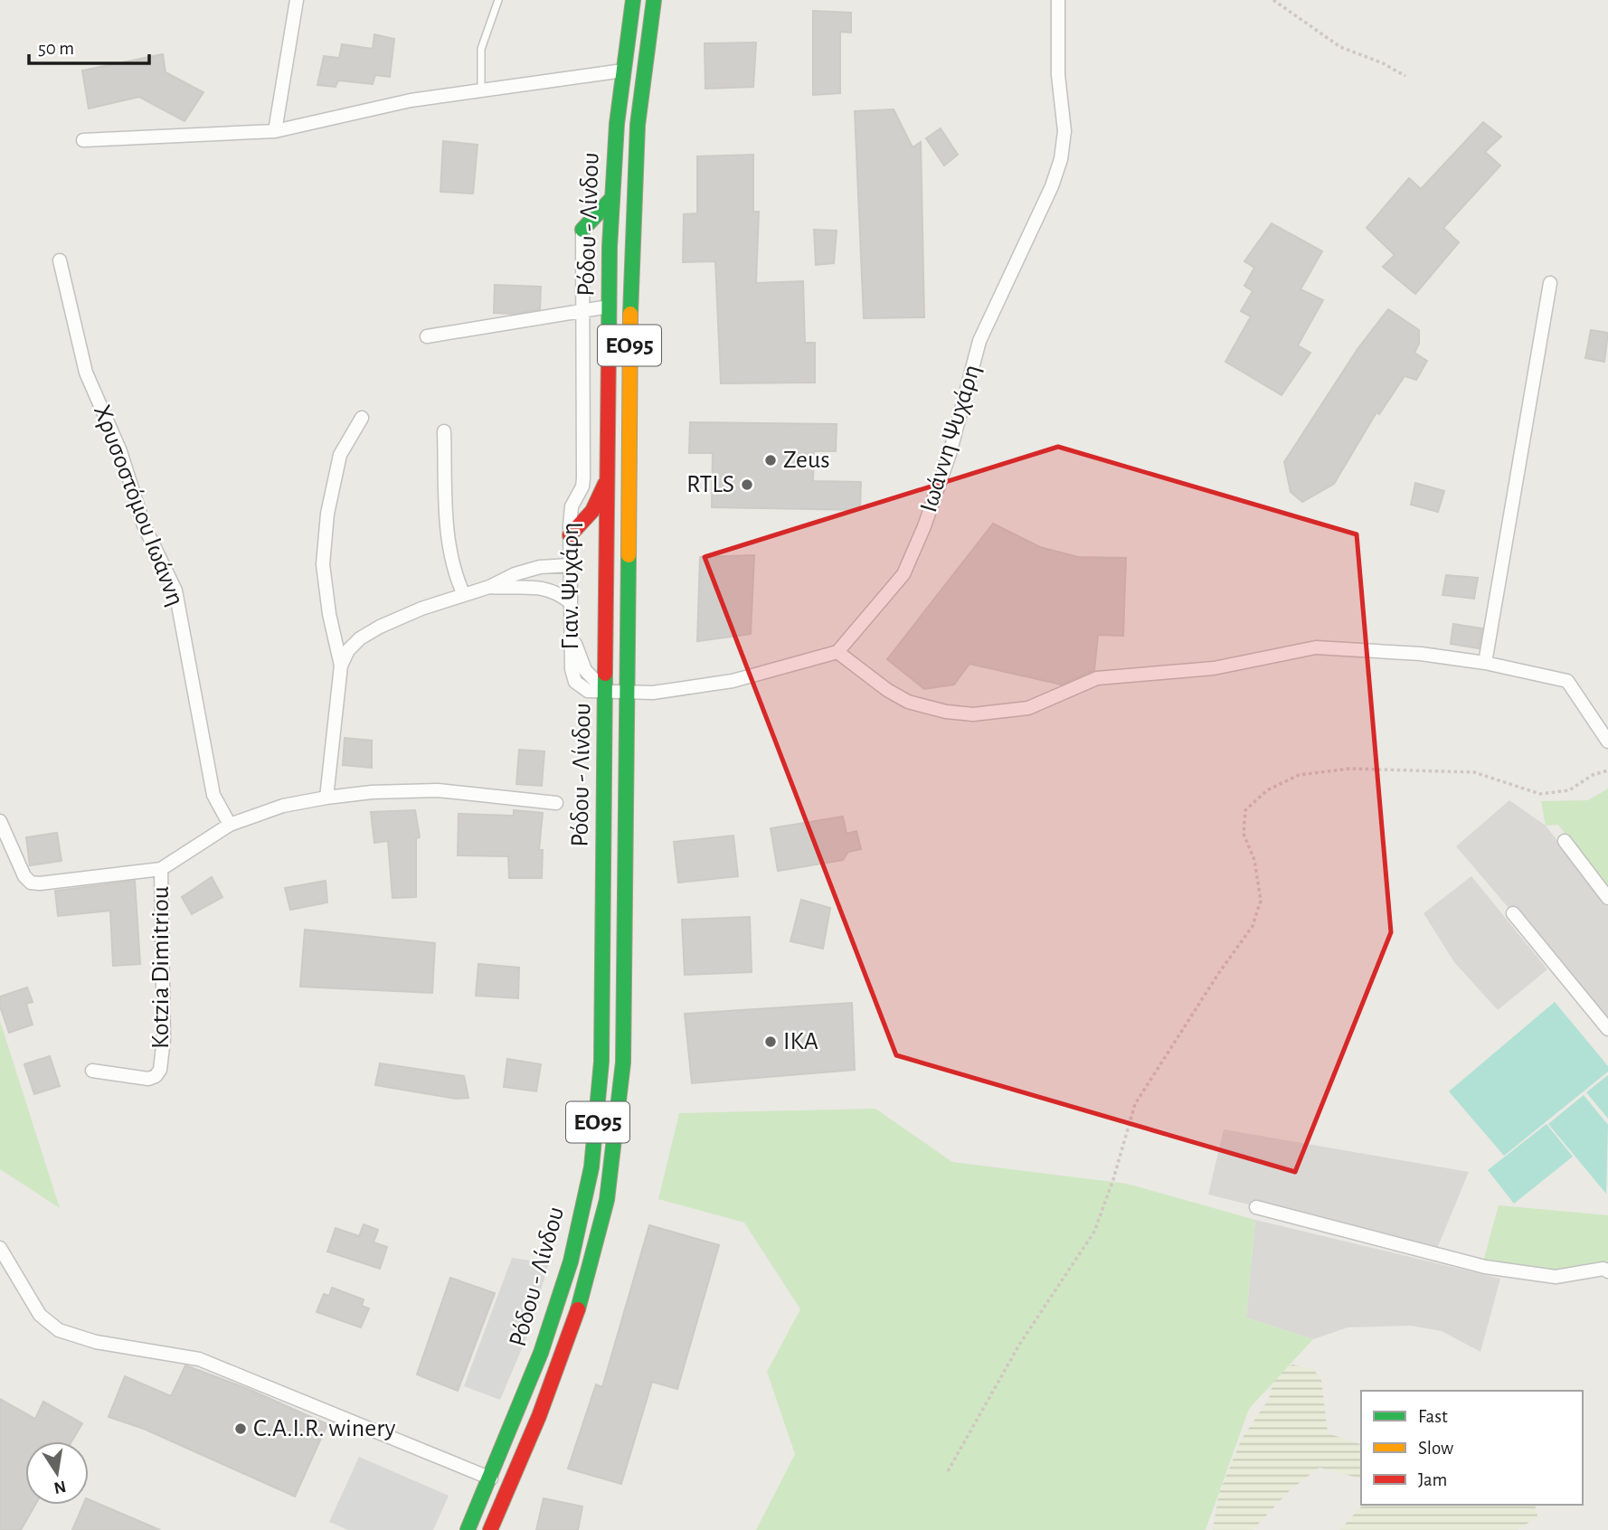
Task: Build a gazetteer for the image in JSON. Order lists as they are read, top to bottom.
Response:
{
  "streets": {
    "main road": ["Ρόδου - Λίνδου", "ΕΟ95"],
    "street": [
      "Ιωάννη Ψυχάρη",
      "Χρυσοστόμου Ιωάννη",
      "Γιαν. Ψυχάρη",
      "Kotzia Dimitriou"
    ]
  },
  "crossings": [
    ["Ρόδου - Λίνδου", "Γιαν. Ψυχάρη"]
  ],
  "places": [
    "Zeus",
    "RTLS",
    "IKA",
    "C.A.I.R. winery"
  ],
  "legend": ["Fast", "Slow", "Jam"],
  "scale_bar": "50 m",
  "north": "bottom"
}
